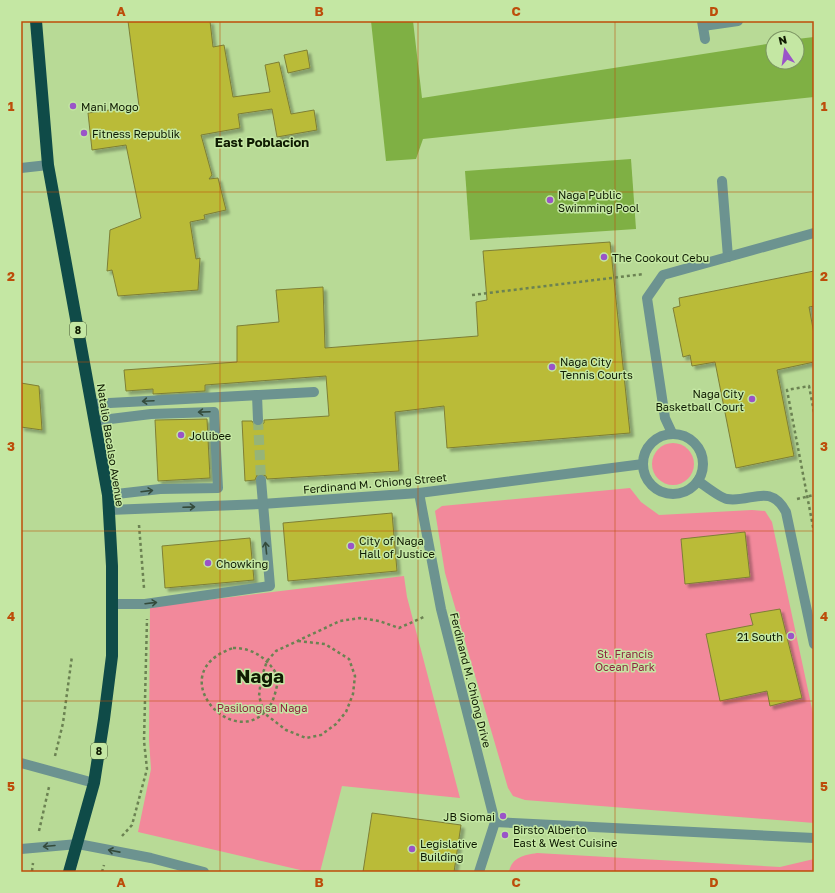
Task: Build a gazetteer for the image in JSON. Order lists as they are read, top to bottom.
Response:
{
  "streets": {
    "highway": ["8", "Natalio Bacalso Avenue"],
    "street": ["Ferdinand M. Chiong Street", "Ferdinand M. Chiong Drive"]
  },
  "crossings": [
    ["Natalio Bacalso Avenue", "Ferdinand M. Chiong Street"],
    ["Ferdinand M. Chiong Street", "Ferdinand M. Chiong Drive"]
  ],
  "districts": ["East Poblacion", "Naga"],
  "parks": ["St. Francis Ocean Park", "Pasilong sa Naga"],
  "places": [
    "Mani Mogo",
    "Fitness Republik",
    "Naga Public Swimming Pool",
    "The Cookout Cebu",
    "Naga City Tennis Courts",
    "Naga City Basketball Court",
    "Jollibee",
    "City of Naga Hall of Justice",
    "Chowking",
    "21 South",
    "JB Siomai",
    "Birsto Alberto East & West Cuisine",
    "Legislative Building"
  ],
  "north": "top",
  "grid": {
    "columns": [
      "A",
      "B",
      "C",
      "D"
    ],
    "rows": [
      "1",
      "2",
      "3",
      "4",
      "5"
    ]
  }
}
